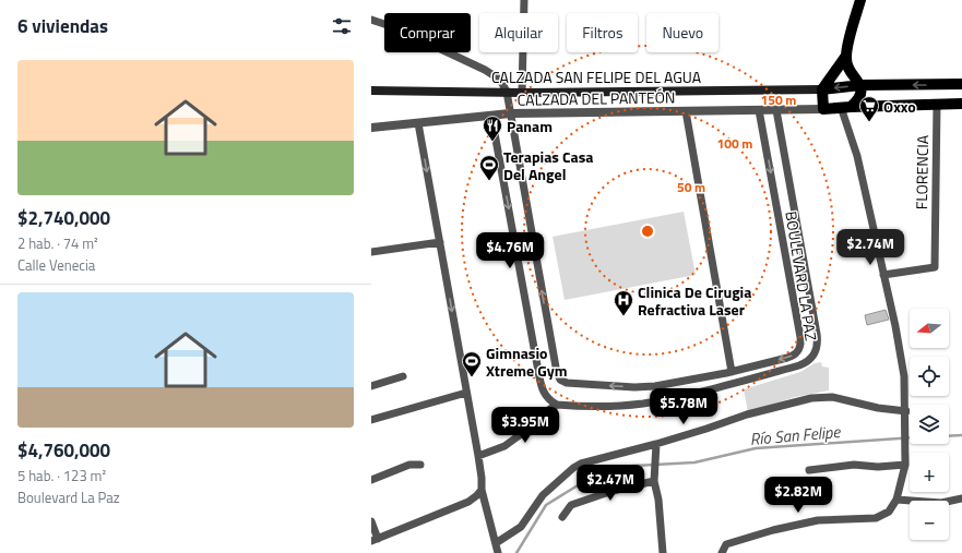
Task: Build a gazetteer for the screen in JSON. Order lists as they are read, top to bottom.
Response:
{
  "streets": {
    "main road": ["CALZADA SAN FELIPE DEL AGUA"],
    "street": ["CALZADA DEL PANTEÓN", "FLORENCIA", "BOULEVARD LA PAZ"]
  },
  "crossings": [
    ["CALZADA DEL PANTEÓN", "BOULEVARD LA PAZ"]
  ],
  "water": ["Río San Felipe"],
  "places": {
    "supermarket": ["Oxxo"],
    "restaurant": ["Panam"],
    "sports": ["Terapias Casa Del Angel", "Gimnasio Xtreme Gym"],
    "hospital": ["Clinica De Cirugia Refractiva Laser"]
  },
  "north": "left",
  "page": {
    "heading": "6 viviendas",
    "chip": [
      "Comprar",
      "Alquilar",
      "Filtros",
      "Nuevo"
    ],
    "list": [
      {
        "name": "$2,740,000",
        "note": "2 hab. · 74 m² · Calle Venecia"
      },
      {
        "name": "$4,760,000",
        "note": "5 hab. · 123 m² · Boulevard La Paz"
      }
    ],
    "price": [
      "$2.74M",
      "$4.76M",
      "$5.78M",
      "$3.95M",
      "$2.47M",
      "$2.82M"
    ],
    "map_buttons": ["+", "−"]
  },
  "rings": ["150 m", "100 m", "50 m"]
}
